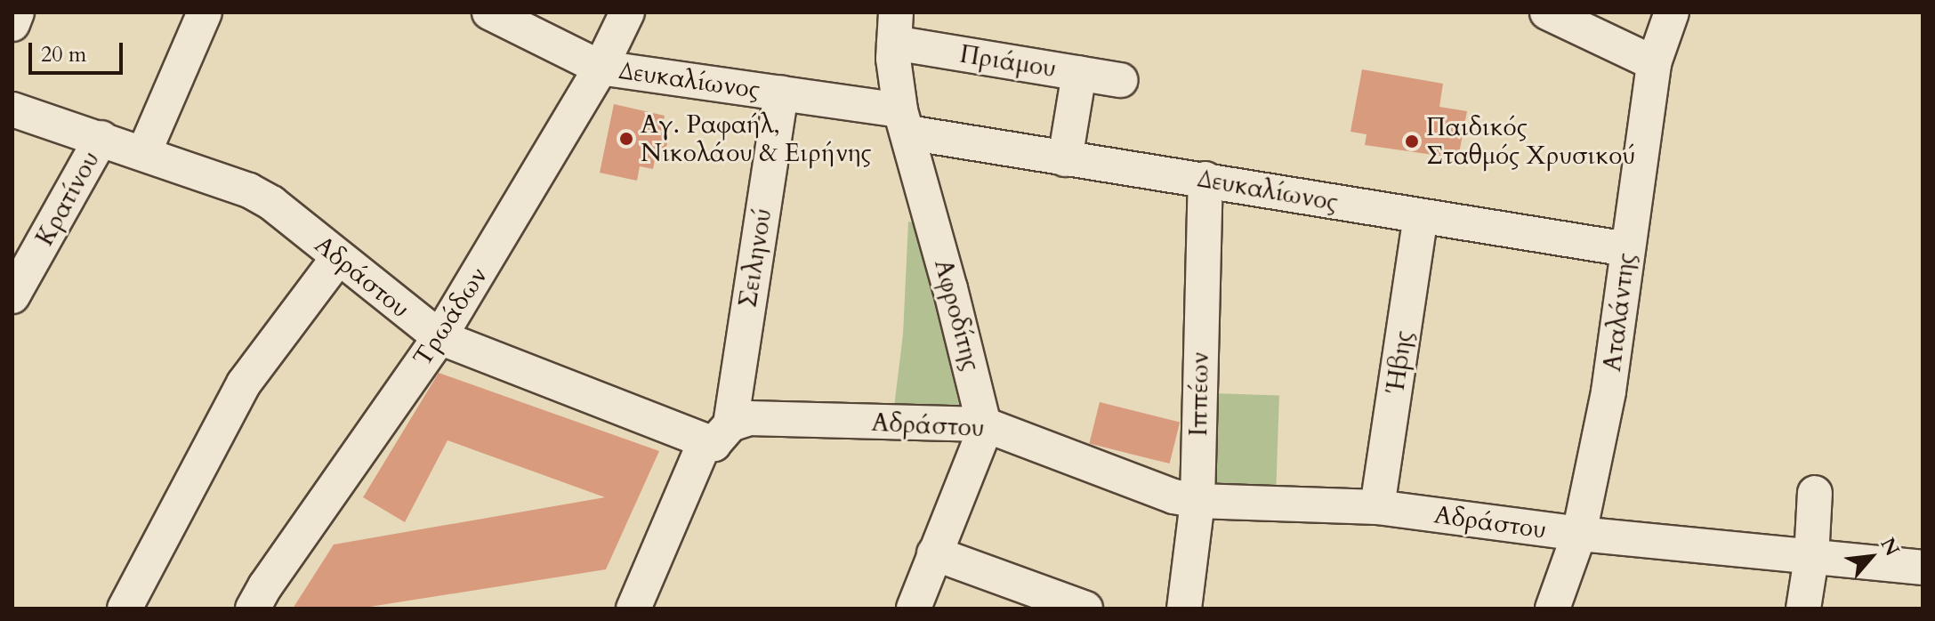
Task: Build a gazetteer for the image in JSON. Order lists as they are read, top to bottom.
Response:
{
  "streets": {
    "street": [
      "Πριάμου",
      "Δευκαλίωνος",
      "Κρατίνου",
      "Σειληνού",
      "Αδράστου",
      "Αταλάντης",
      "Αφροδίτης",
      "Τρωάδων",
      "Ήβης",
      "Ιππέων"
    ]
  },
  "crossings": [
    ["Πριάμου", "Αφροδίτης"],
    ["Δευκαλίωνος", "Σειληνού"],
    ["Δευκαλίωνος", "Αταλάντης"],
    ["Δευκαλίωνος", "Αφροδίτης"],
    ["Δευκαλίωνος", "Τρωάδων"],
    ["Δευκαλίωνος", "Ήβης"],
    ["Δευκαλίωνος", "Ιππέων"],
    ["Κρατίνου", "Αδράστου"],
    ["Σειληνού", "Αδράστου"],
    ["Αδράστου", "Αταλάντης"],
    ["Αδράστου", "Αφροδίτης"],
    ["Αδράστου", "Τρωάδων"],
    ["Αδράστου", "Ήβης"],
    ["Αδράστου", "Ιππέων"]
  ],
  "places": ["Αγ. Ραφαήλ, Νικολάου & Ειρήνης", "Παιδικός Σταθμός Χρυσικού"],
  "scale_bar": "20 m",
  "north": "top right"
}
